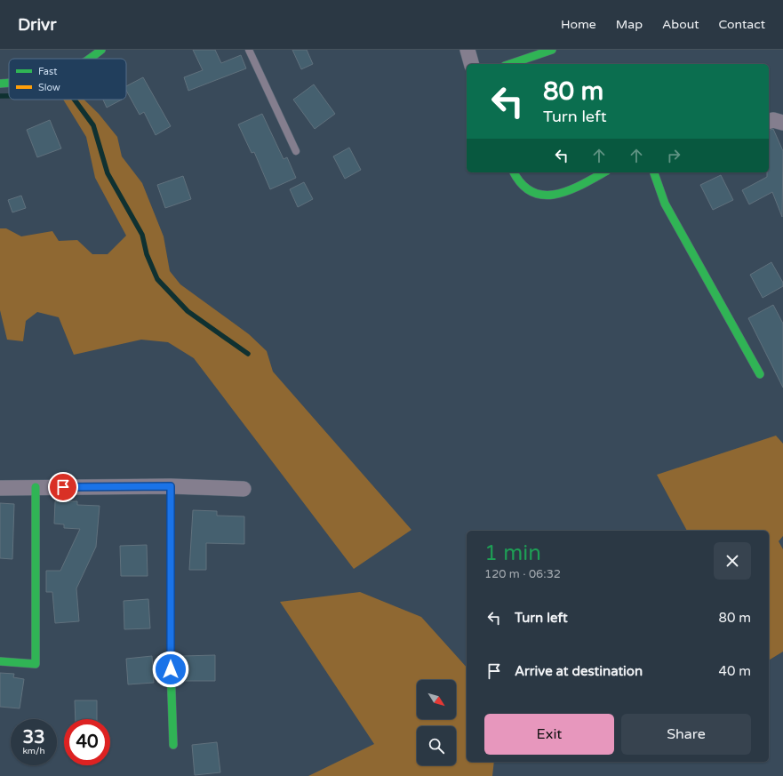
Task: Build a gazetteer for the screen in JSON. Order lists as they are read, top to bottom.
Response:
{
  "legend": ["Fast", "Slow"],
  "north": "bottom right",
  "page": {
    "header": "Drivr",
    "nav": [
      "Home",
      "Map",
      "About",
      "Contact"
    ],
    "turn": ["80 m", "Turn left"],
    "heading": ["1 min", "120 m · 06:32"],
    "list": [
      {
        "name": "Turn left",
        "value": "80 m"
      },
      {
        "name": "Arrive at destination",
        "value": "40 m"
      }
    ],
    "buttons": ["Exit", "Share"],
    "speed": "33 km/h",
    "limit": "40"
  }
}
